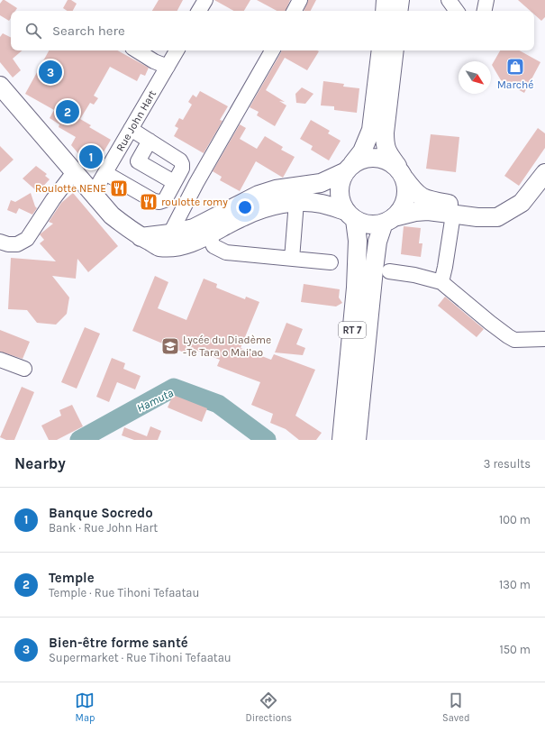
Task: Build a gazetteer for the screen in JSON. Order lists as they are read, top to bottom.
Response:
{
  "streets": {
    "main road": ["RT 7"],
    "street": ["Rue John Hart"]
  },
  "water": ["Hamuta"],
  "places": {
    "shop": ["Marché"],
    "restaurant": ["Roulotte NENE", "roulotte romy"],
    "school or university": ["Lycée du Diadème -Te Tara o Mai’ao"]
  },
  "north": "bottom right",
  "page": {
    "search": "Search here",
    "pins": ["3", "2", "1"],
    "heading": ["Nearby", "3 results"],
    "list": [
      {
        "mark": "1",
        "name": "Banque Socredo",
        "note": "Bank · Rue John Hart",
        "value": "100 m"
      },
      {
        "mark": "2",
        "name": "Temple",
        "note": "Temple · Rue Tihoni Tefaatau",
        "value": "130 m"
      },
      {
        "mark": "3",
        "name": "Bien-être forme santé",
        "note": "Supermarket · Rue Tihoni Tefaatau",
        "value": "150 m"
      }
    ],
    "nav": ["Map", "Directions", "Saved"]
  }
}
